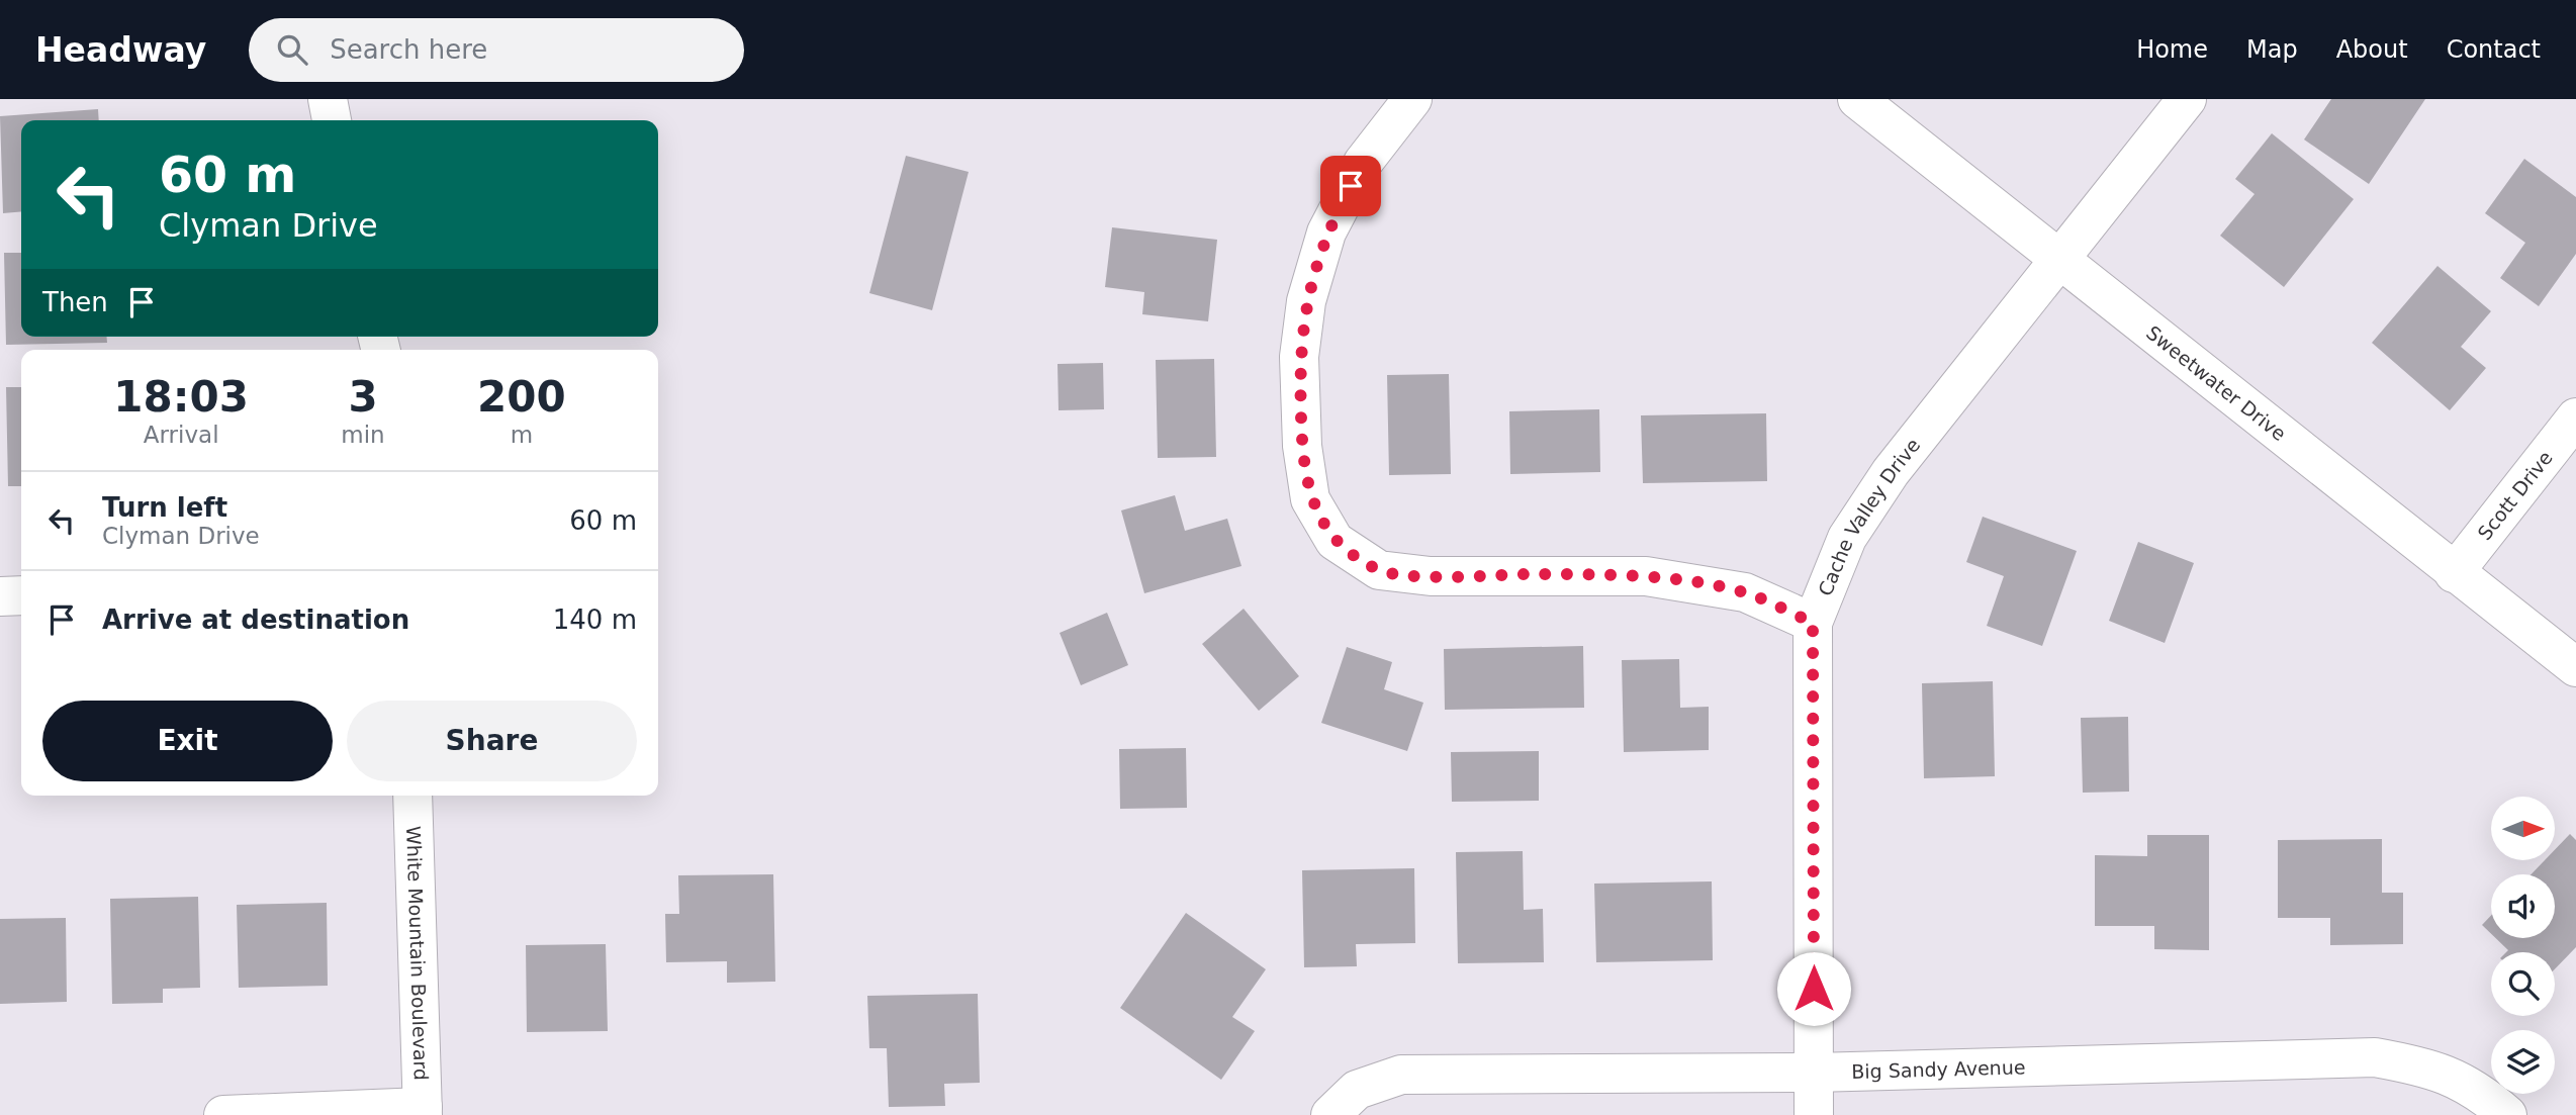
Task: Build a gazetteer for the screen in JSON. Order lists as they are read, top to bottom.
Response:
{
  "streets": {
    "street": [
      "Sweetwater Drive",
      "Scott Drive",
      "Cache Valley Drive",
      "White Mountain Boulevard",
      "Big Sandy Avenue"
    ]
  },
  "crossings": [
    ["Sweetwater Drive", "Scott Drive"],
    ["Sweetwater Drive", "Cache Valley Drive"],
    ["Cache Valley Drive", "Big Sandy Avenue"]
  ],
  "north": "right",
  "page": {
    "header": "Headway",
    "search": "Search here",
    "nav": [
      "Home",
      "Map",
      "About",
      "Contact"
    ],
    "turn": ["60 m", "Clyman Drive"],
    "then": "Then",
    "eta": [
      "18:03",
      "Arrival",
      "3",
      "min",
      "200",
      "m"
    ],
    "list": [
      {
        "name": "Turn left",
        "note": "Clyman Drive",
        "value": "60 m"
      },
      {
        "name": "Arrive at destination",
        "value": "140 m"
      }
    ],
    "buttons": ["Exit", "Share"]
  }
}
